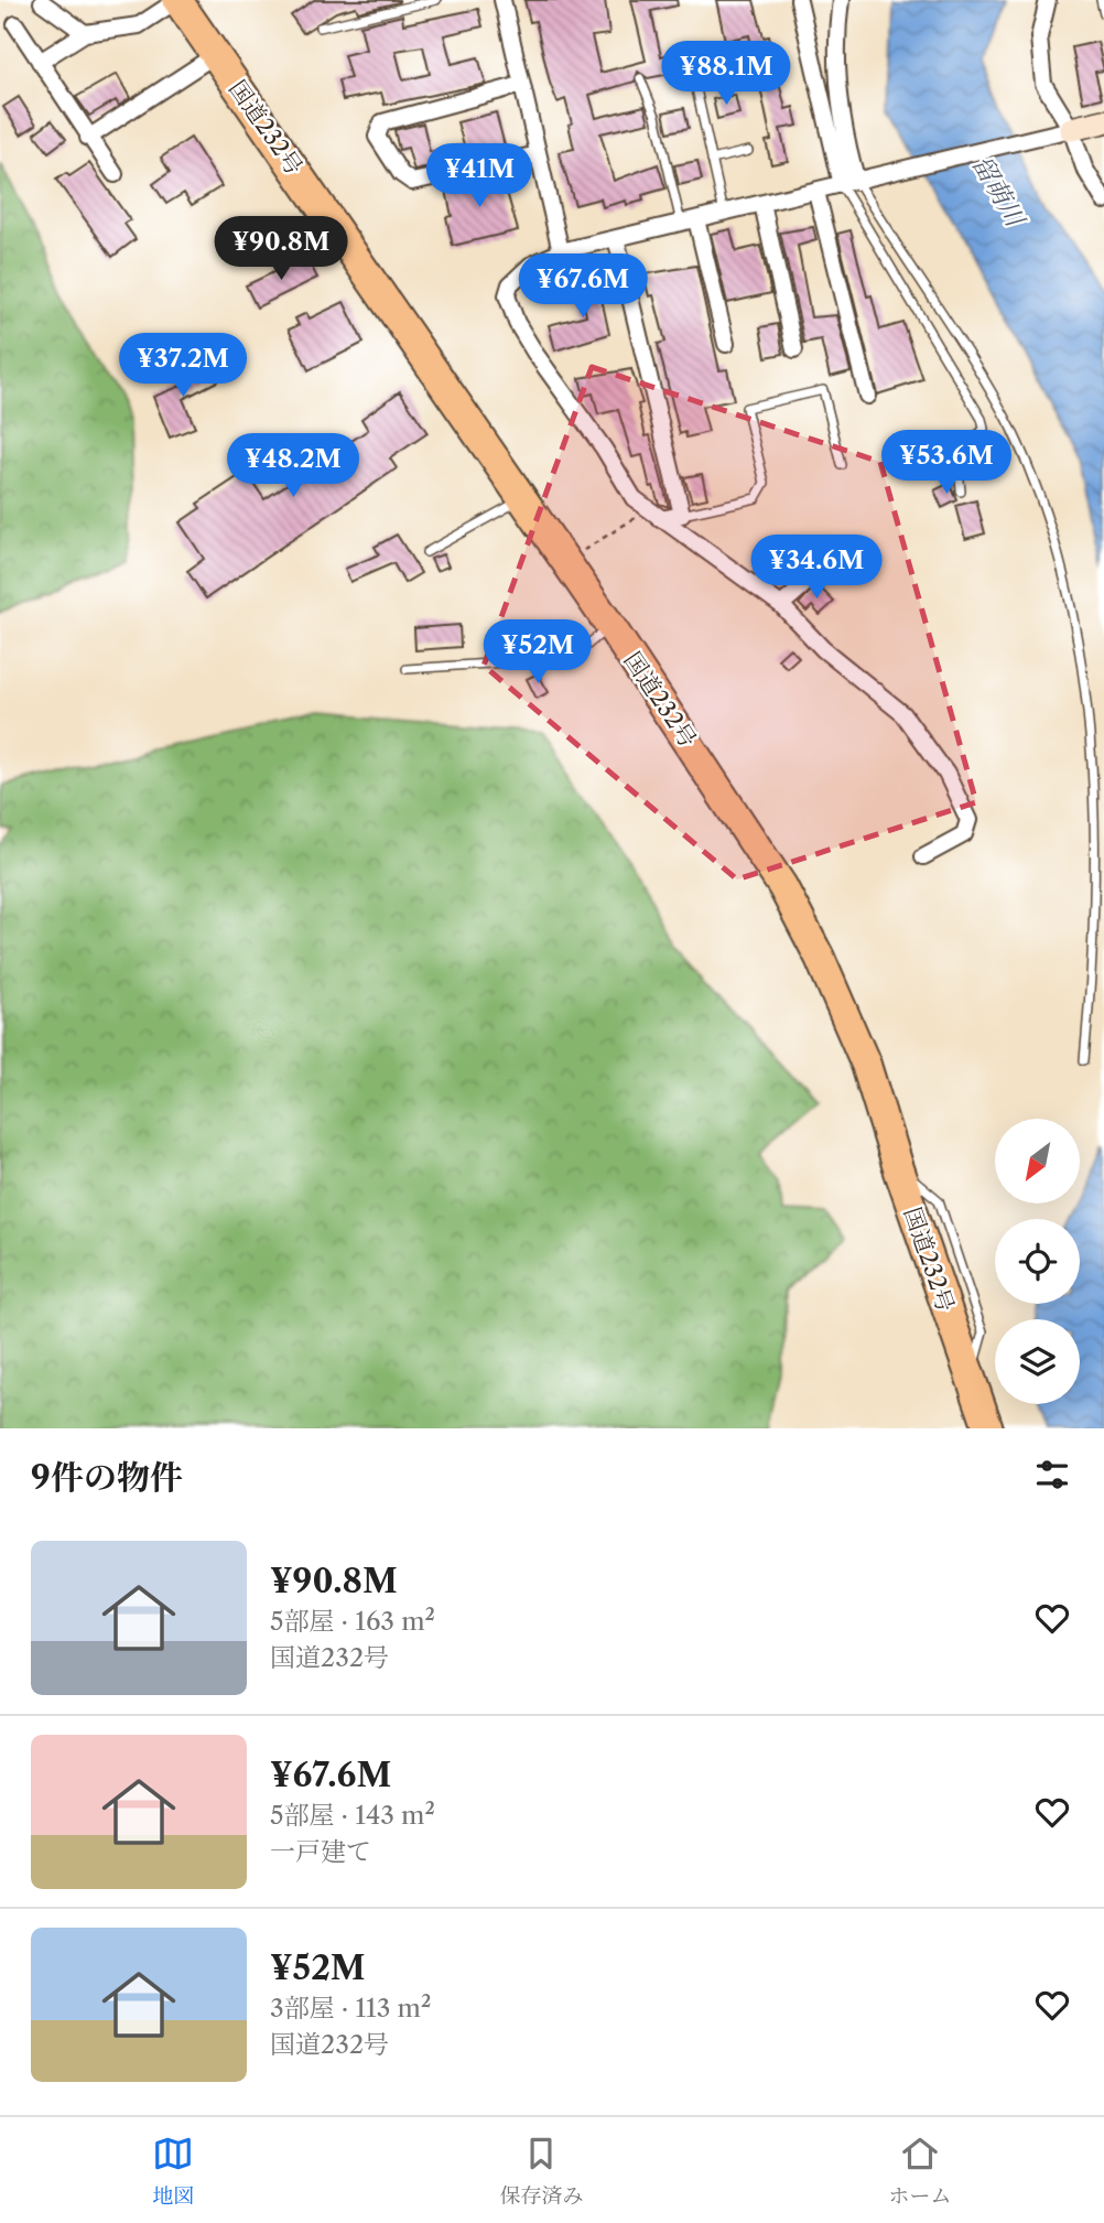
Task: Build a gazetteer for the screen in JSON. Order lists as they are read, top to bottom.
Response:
{
  "streets": {
    "highway": ["国道232号"]
  },
  "water": ["留萌川"],
  "north": "bottom left",
  "page": {
    "price": [
      "¥88.1M",
      "¥41M",
      "¥90.8M",
      "¥67.6M",
      "¥37.2M",
      "¥53.6M",
      "¥48.2M",
      "¥34.6M",
      "¥52M"
    ],
    "heading": "9件の物件",
    "list": [
      {
        "name": "¥90.8M",
        "note": "5部屋 · 163 m² · 国道232号"
      },
      {
        "name": "¥67.6M",
        "note": "5部屋 · 143 m² · 一戸建て"
      },
      {
        "name": "¥52M",
        "note": "3部屋 · 113 m² · 国道232号"
      }
    ],
    "tabs": ["地図", "保存済み", "ホーム"]
  }
}
